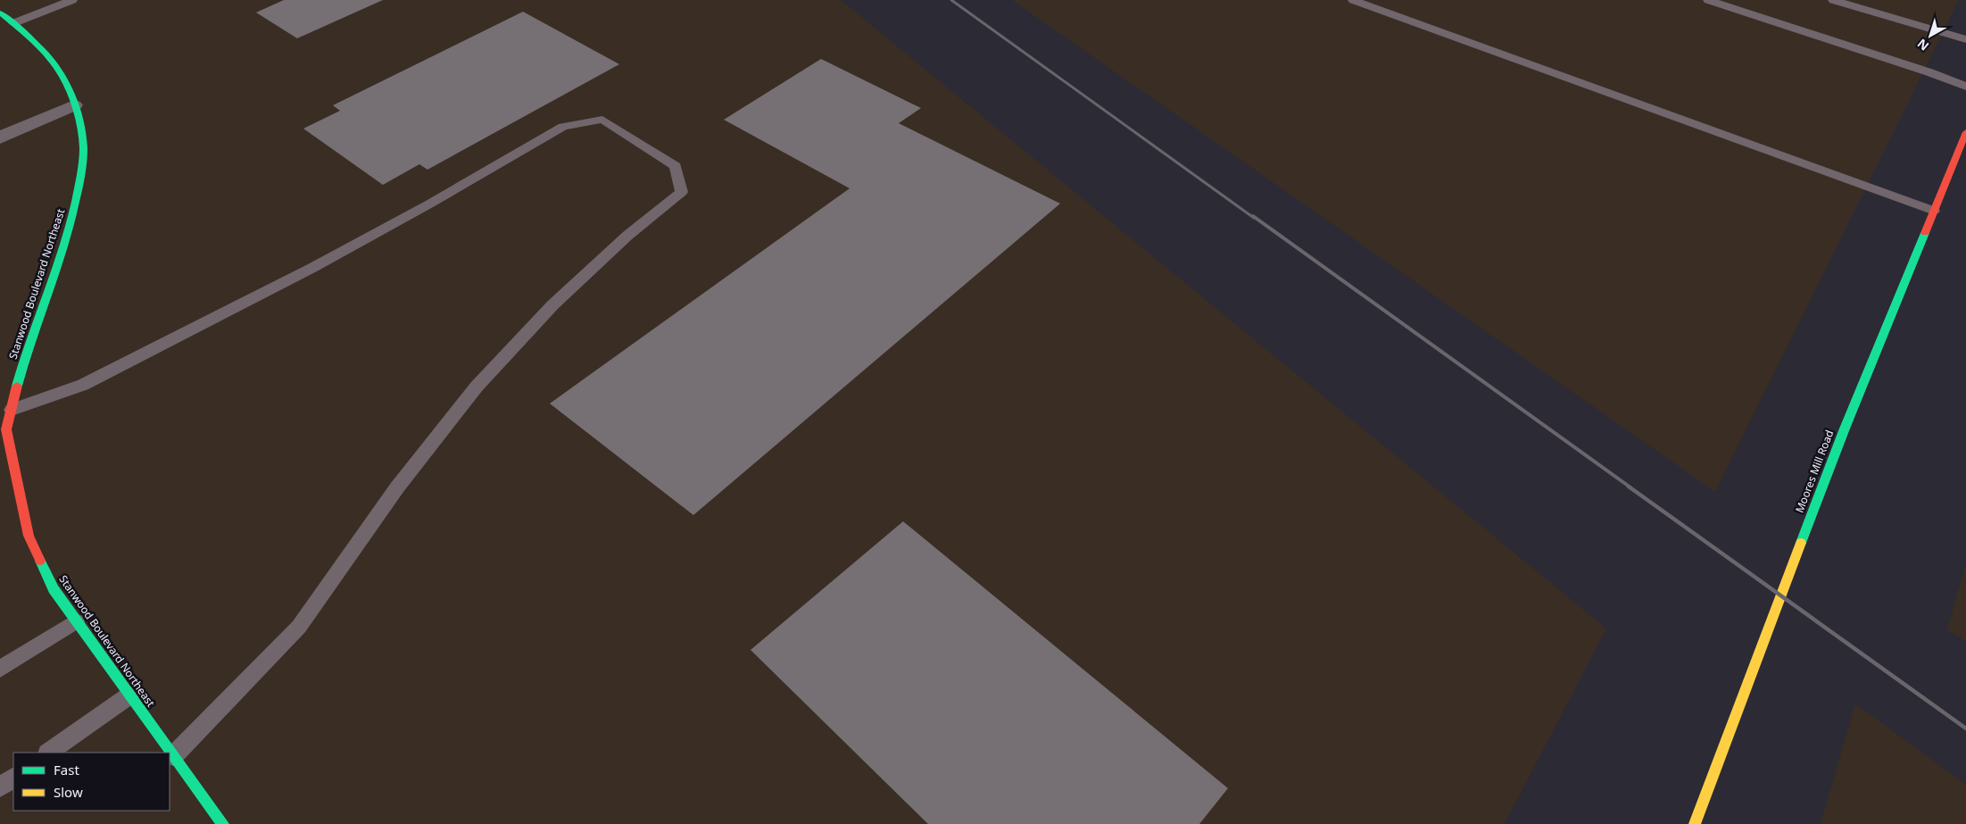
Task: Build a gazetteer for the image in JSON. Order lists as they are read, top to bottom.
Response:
{
  "streets": {
    "street": ["Stanwood Boulevard Northeast", "Moores Mill Road"]
  },
  "legend": ["Fast", "Slow"],
  "north": "bottom left"
}
